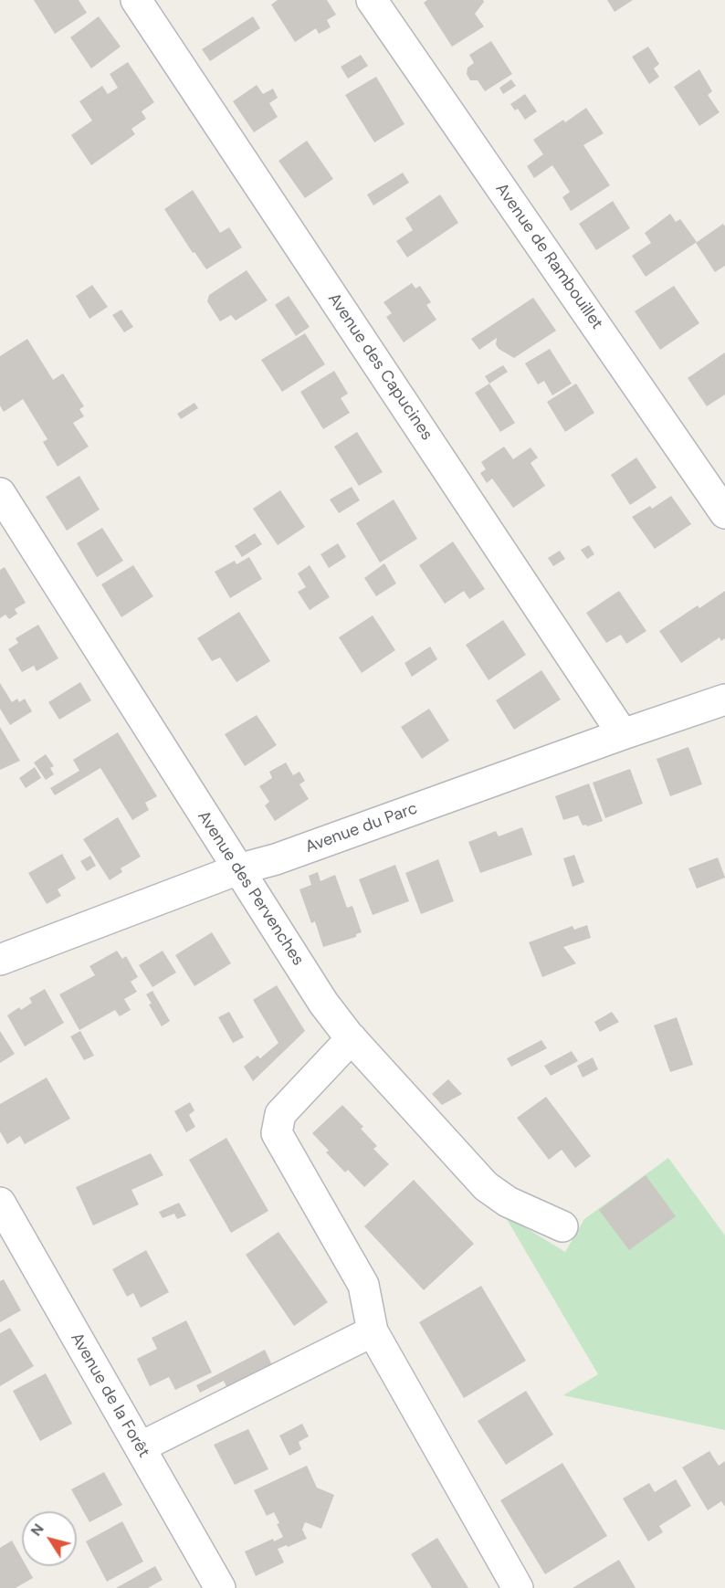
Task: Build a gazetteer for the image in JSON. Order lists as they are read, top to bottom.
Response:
{
  "streets": {
    "street": [
      "Avenue de Rambouillet",
      "Avenue des Capucines",
      "Avenue du Parc",
      "Avenue des Pervenches",
      "Avenue de la Forêt"
    ]
  },
  "crossings": [
    ["Avenue des Capucines", "Avenue du Parc"],
    ["Avenue du Parc", "Avenue des Pervenches"]
  ],
  "north": "top left"
}
